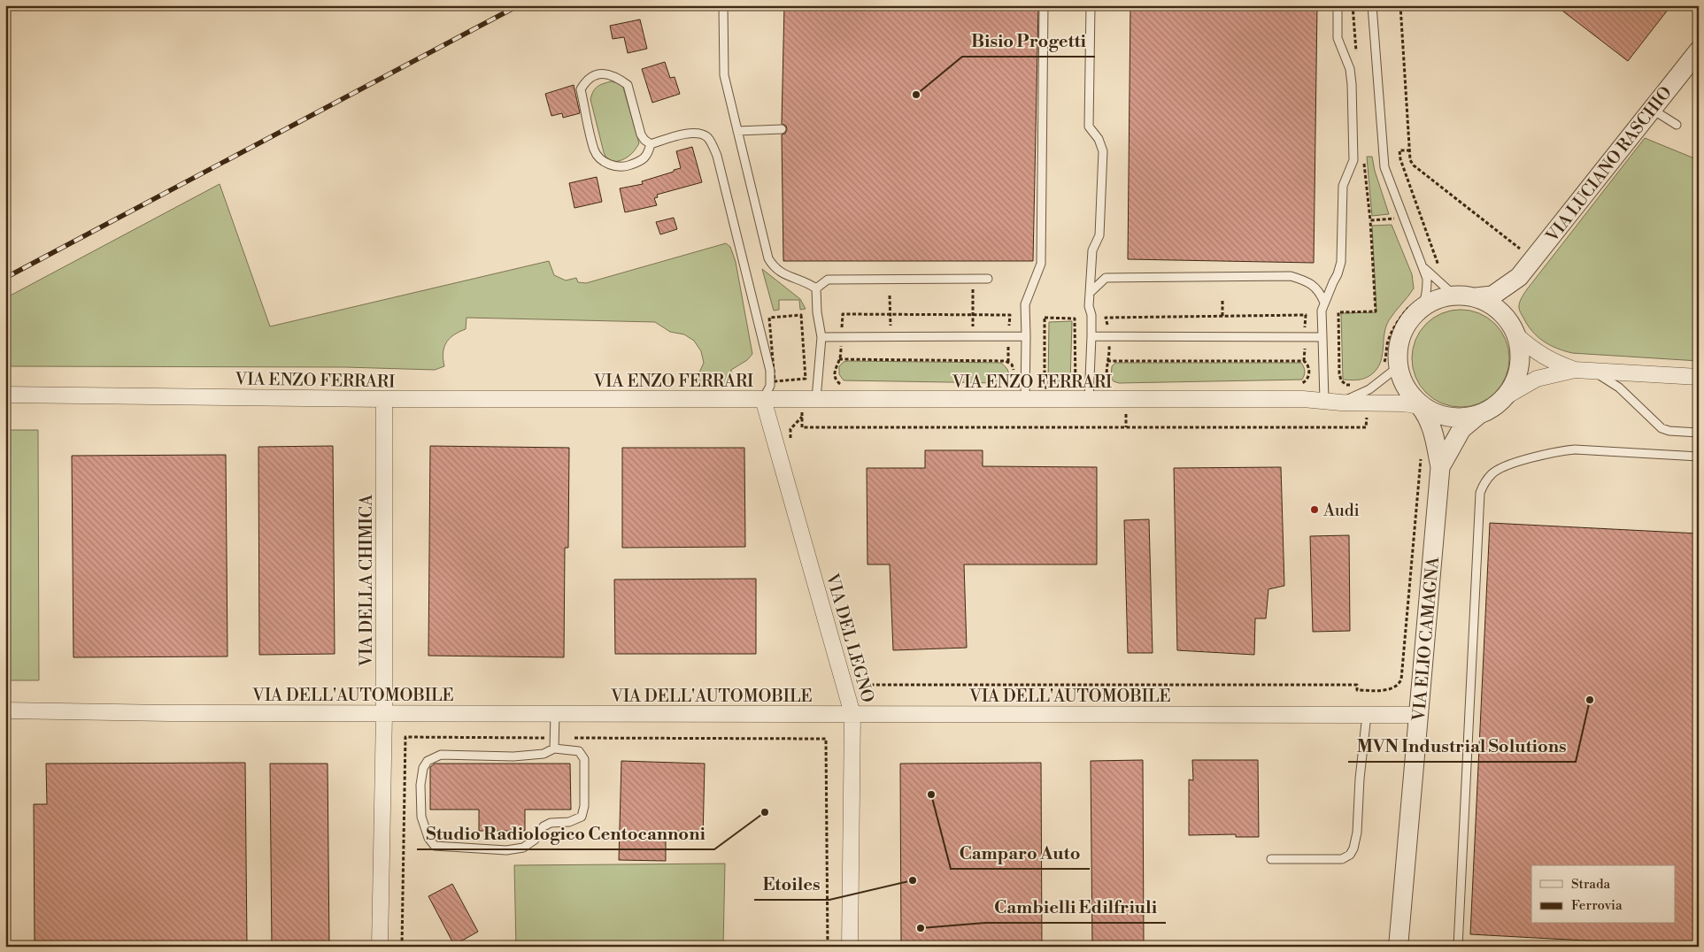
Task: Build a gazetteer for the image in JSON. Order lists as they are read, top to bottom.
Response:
{
  "streets": {
    "street": [
      "VIA LUCIANO RASCHIO",
      "VIA ENZO FERRARI",
      "VIA DELLA CHIMICA",
      "VIA DEL LEGNO",
      "VIA ELIO CAMAGNA",
      "VIA DELL'AUTOMOBILE"
    ]
  },
  "crossings": [
    ["VIA LUCIANO RASCHIO", "VIA ENZO FERRARI"],
    ["VIA LUCIANO RASCHIO", "VIA ELIO CAMAGNA"],
    ["VIA ENZO FERRARI", "VIA DELLA CHIMICA"],
    ["VIA ENZO FERRARI", "VIA DEL LEGNO"],
    ["VIA ENZO FERRARI", "VIA ELIO CAMAGNA"],
    ["VIA DELLA CHIMICA", "VIA DELL'AUTOMOBILE"],
    ["VIA DEL LEGNO", "VIA DELL'AUTOMOBILE"],
    ["VIA ELIO CAMAGNA", "VIA DELL'AUTOMOBILE"]
  ],
  "places": [
    "Bisio Progetti",
    "Audi",
    "MVN Industrial Solutions",
    "Camparo Auto",
    "Studio Radiologico Centocannoni",
    "Etoiles",
    "Cambielli Edilfriuli"
  ],
  "legend": ["Strada", "Ferrovia"]
}
